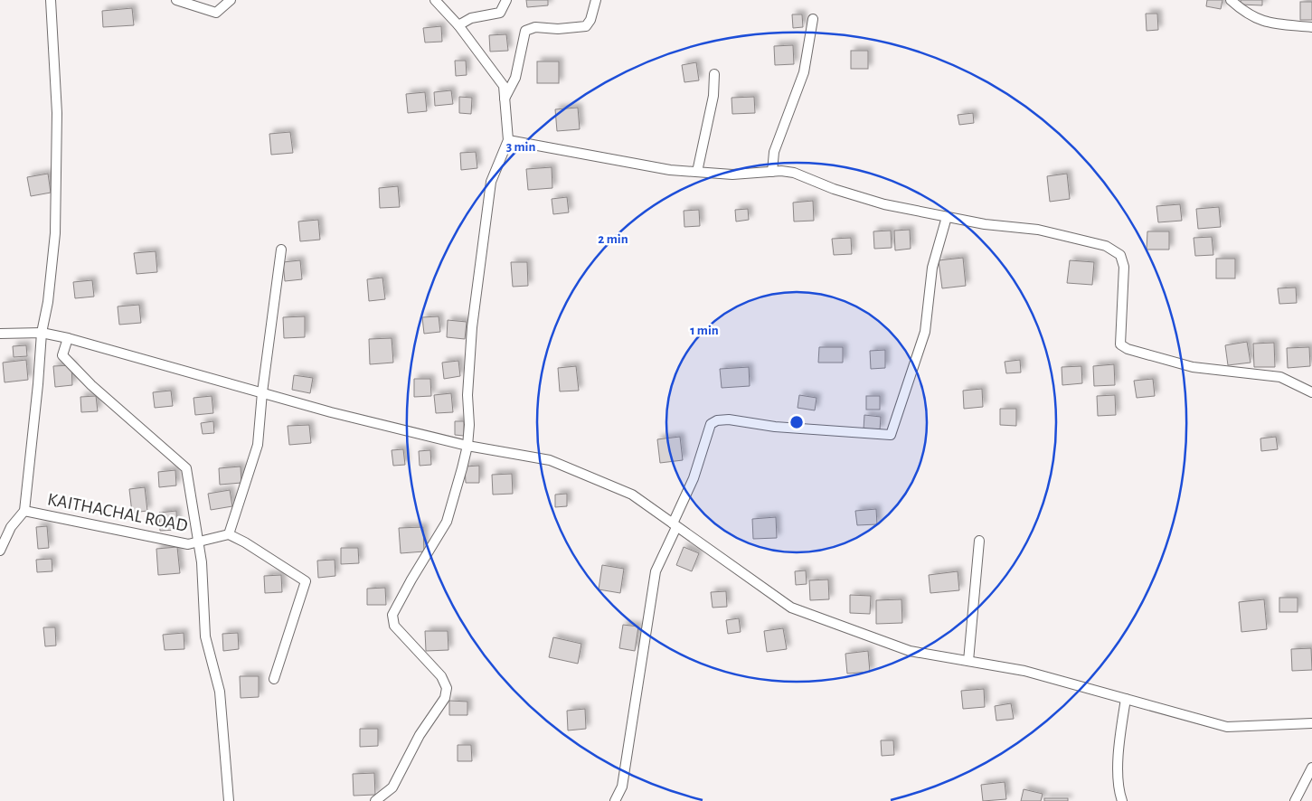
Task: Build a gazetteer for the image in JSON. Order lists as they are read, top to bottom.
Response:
{
  "streets": {
    "street": ["KAITHACHAL ROAD"]
  },
  "rings": ["3 min", "2 min", "1 min"]
}
